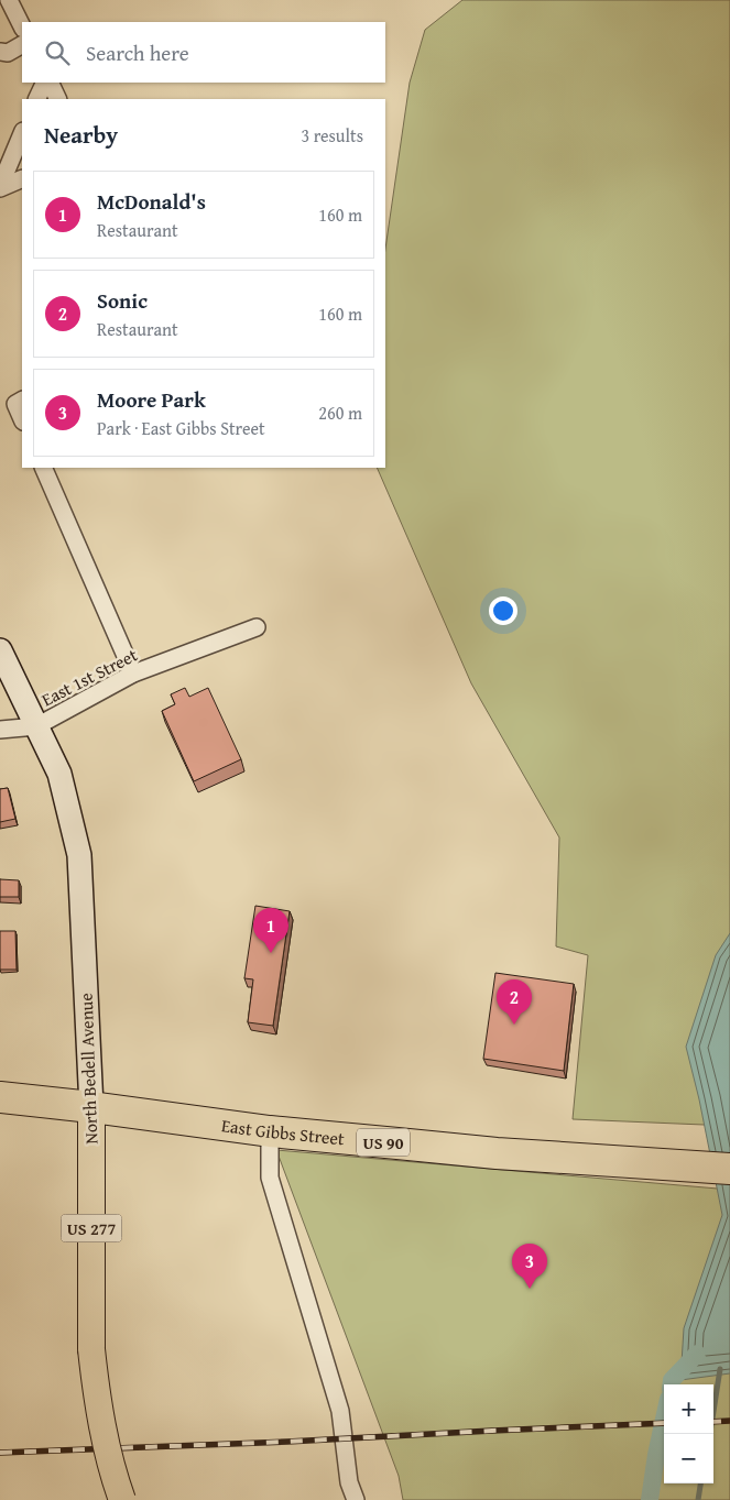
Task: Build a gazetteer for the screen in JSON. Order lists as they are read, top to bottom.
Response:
{
  "streets": {
    "highway": ["East Gibbs Street", "US 90"],
    "main road": ["North Bedell Avenue", "US 277"],
    "street": ["East 1st Street"]
  },
  "crossings": [
    ["East 1st Street", "North Bedell Avenue"],
    ["North Bedell Avenue", "East Gibbs Street"]
  ],
  "page": {
    "search": "Search here",
    "heading": ["Nearby", "3 results"],
    "list": [
      {
        "mark": "1",
        "name": "McDonald's",
        "note": "Restaurant",
        "value": "160 m"
      },
      {
        "mark": "2",
        "name": "Sonic",
        "note": "Restaurant",
        "value": "160 m"
      },
      {
        "mark": "3",
        "name": "Moore Park",
        "note": "Park · East Gibbs Street",
        "value": "260 m"
      }
    ],
    "pins": ["1", "2", "3"],
    "map_buttons": ["+", "−"]
  }
}
